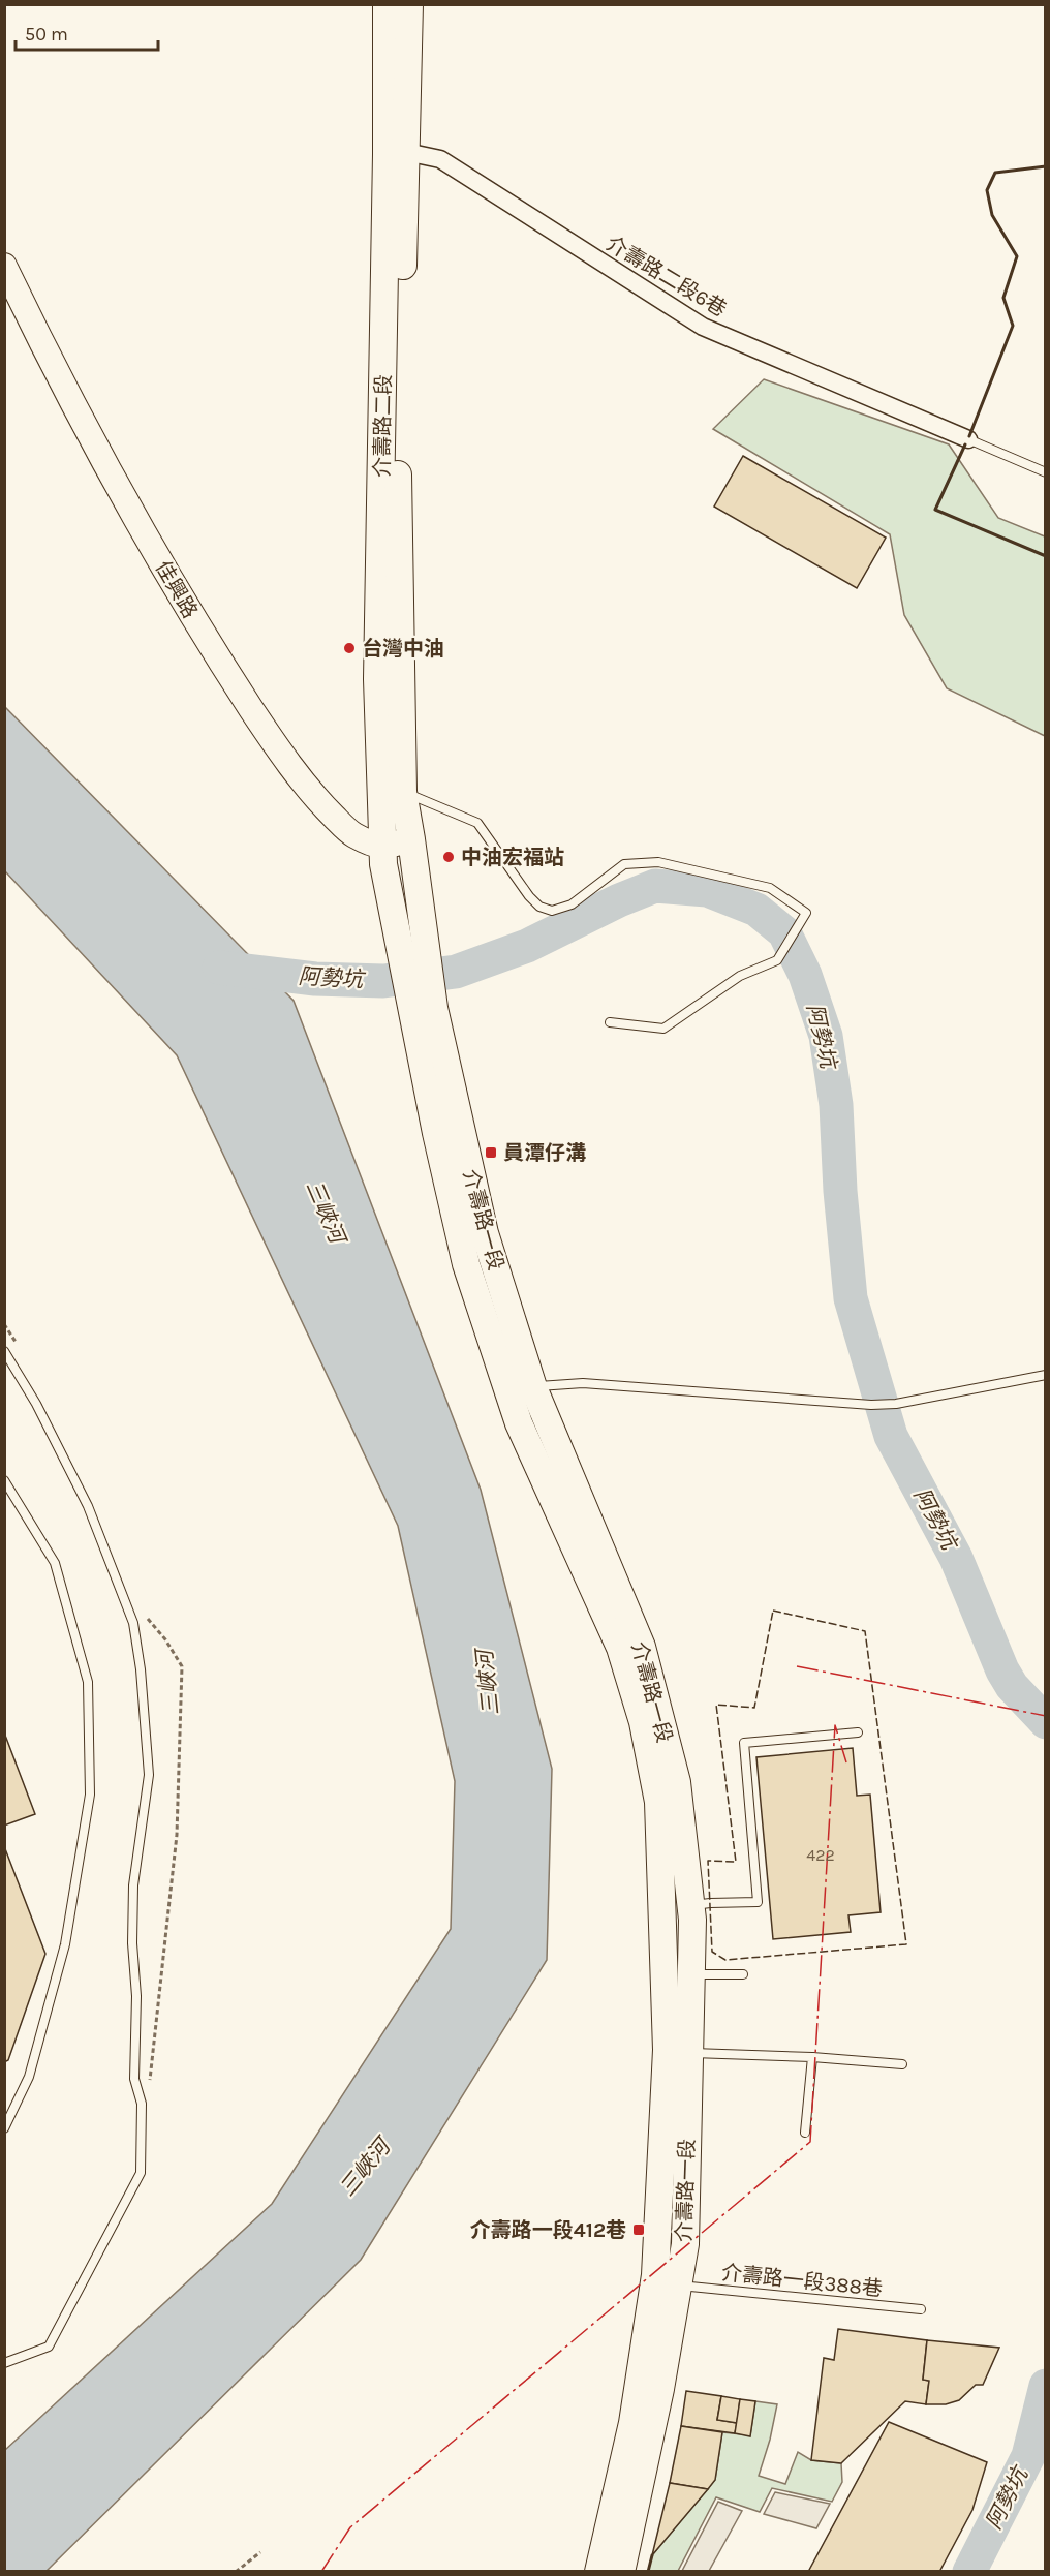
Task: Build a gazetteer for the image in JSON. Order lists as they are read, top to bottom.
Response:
{
  "streets": {
    "main road": ["介壽路二段", "介壽路一段"],
    "street": ["介壽路二段6巷", "佳興路"],
    "lane": ["介壽路一段388巷"]
  },
  "crossings": [
    ["介壽路二段6巷", "介壽路二段"],
    ["介壽路二段", "佳興路"],
    ["介壽路二段", "介壽路一段"],
    ["佳興路", "介壽路一段"],
    ["介壽路一段", "介壽路一段388巷"]
  ],
  "water": ["阿勢坑", "三峽河"],
  "places": {
    "other": ["台灣中油", "中油宏福站"],
    "transit": ["員潭仔溝", "介壽路一段412巷"]
  },
  "house_numbers": ["422"],
  "scale_bar": "50 m"
}
